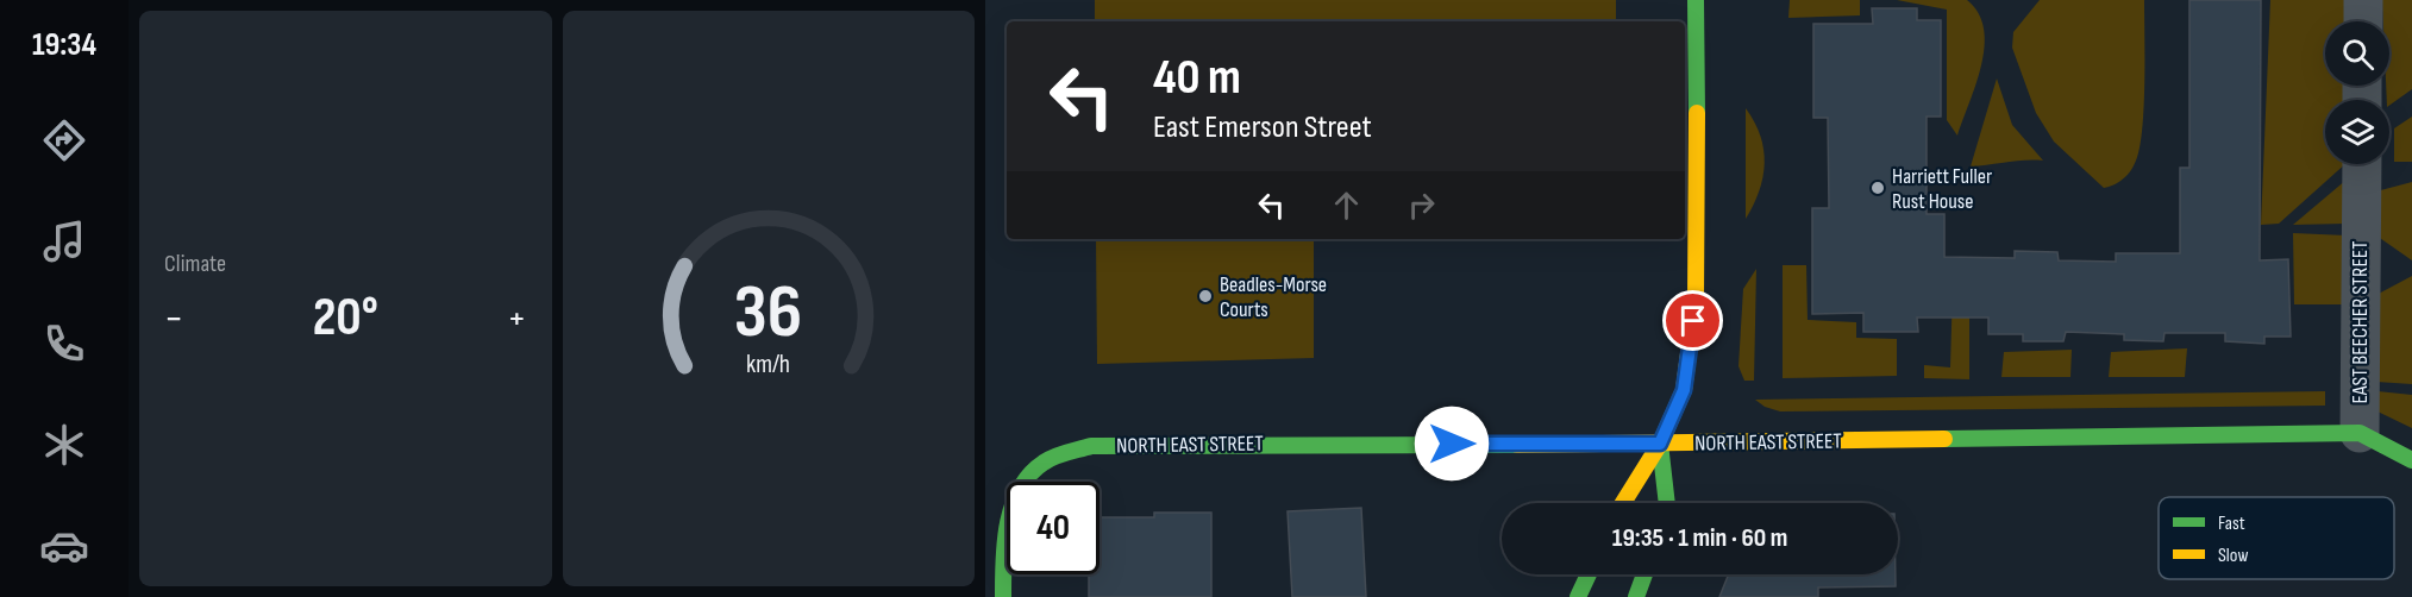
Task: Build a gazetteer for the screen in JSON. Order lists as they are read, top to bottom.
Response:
{
  "streets": {
    "street": ["EAST BEECHER STREET", "NORTH EAST STREET"]
  },
  "crossings": [
    ["EAST BEECHER STREET", "NORTH EAST STREET"]
  ],
  "places": ["Harriett Fuller Rust House", "Beadles-Morse Courts"],
  "legend": ["Fast", "Slow"],
  "page": {
    "tabs": "19:34",
    "tile": "Climate",
    "turn": ["40 m", "East Emerson Street"],
    "heat": ["−", "20°", "+"],
    "limit": "40",
    "trip": "19:35 · 1 min · 60 m",
    "gauge": ["36", "km/h"]
  }
}
